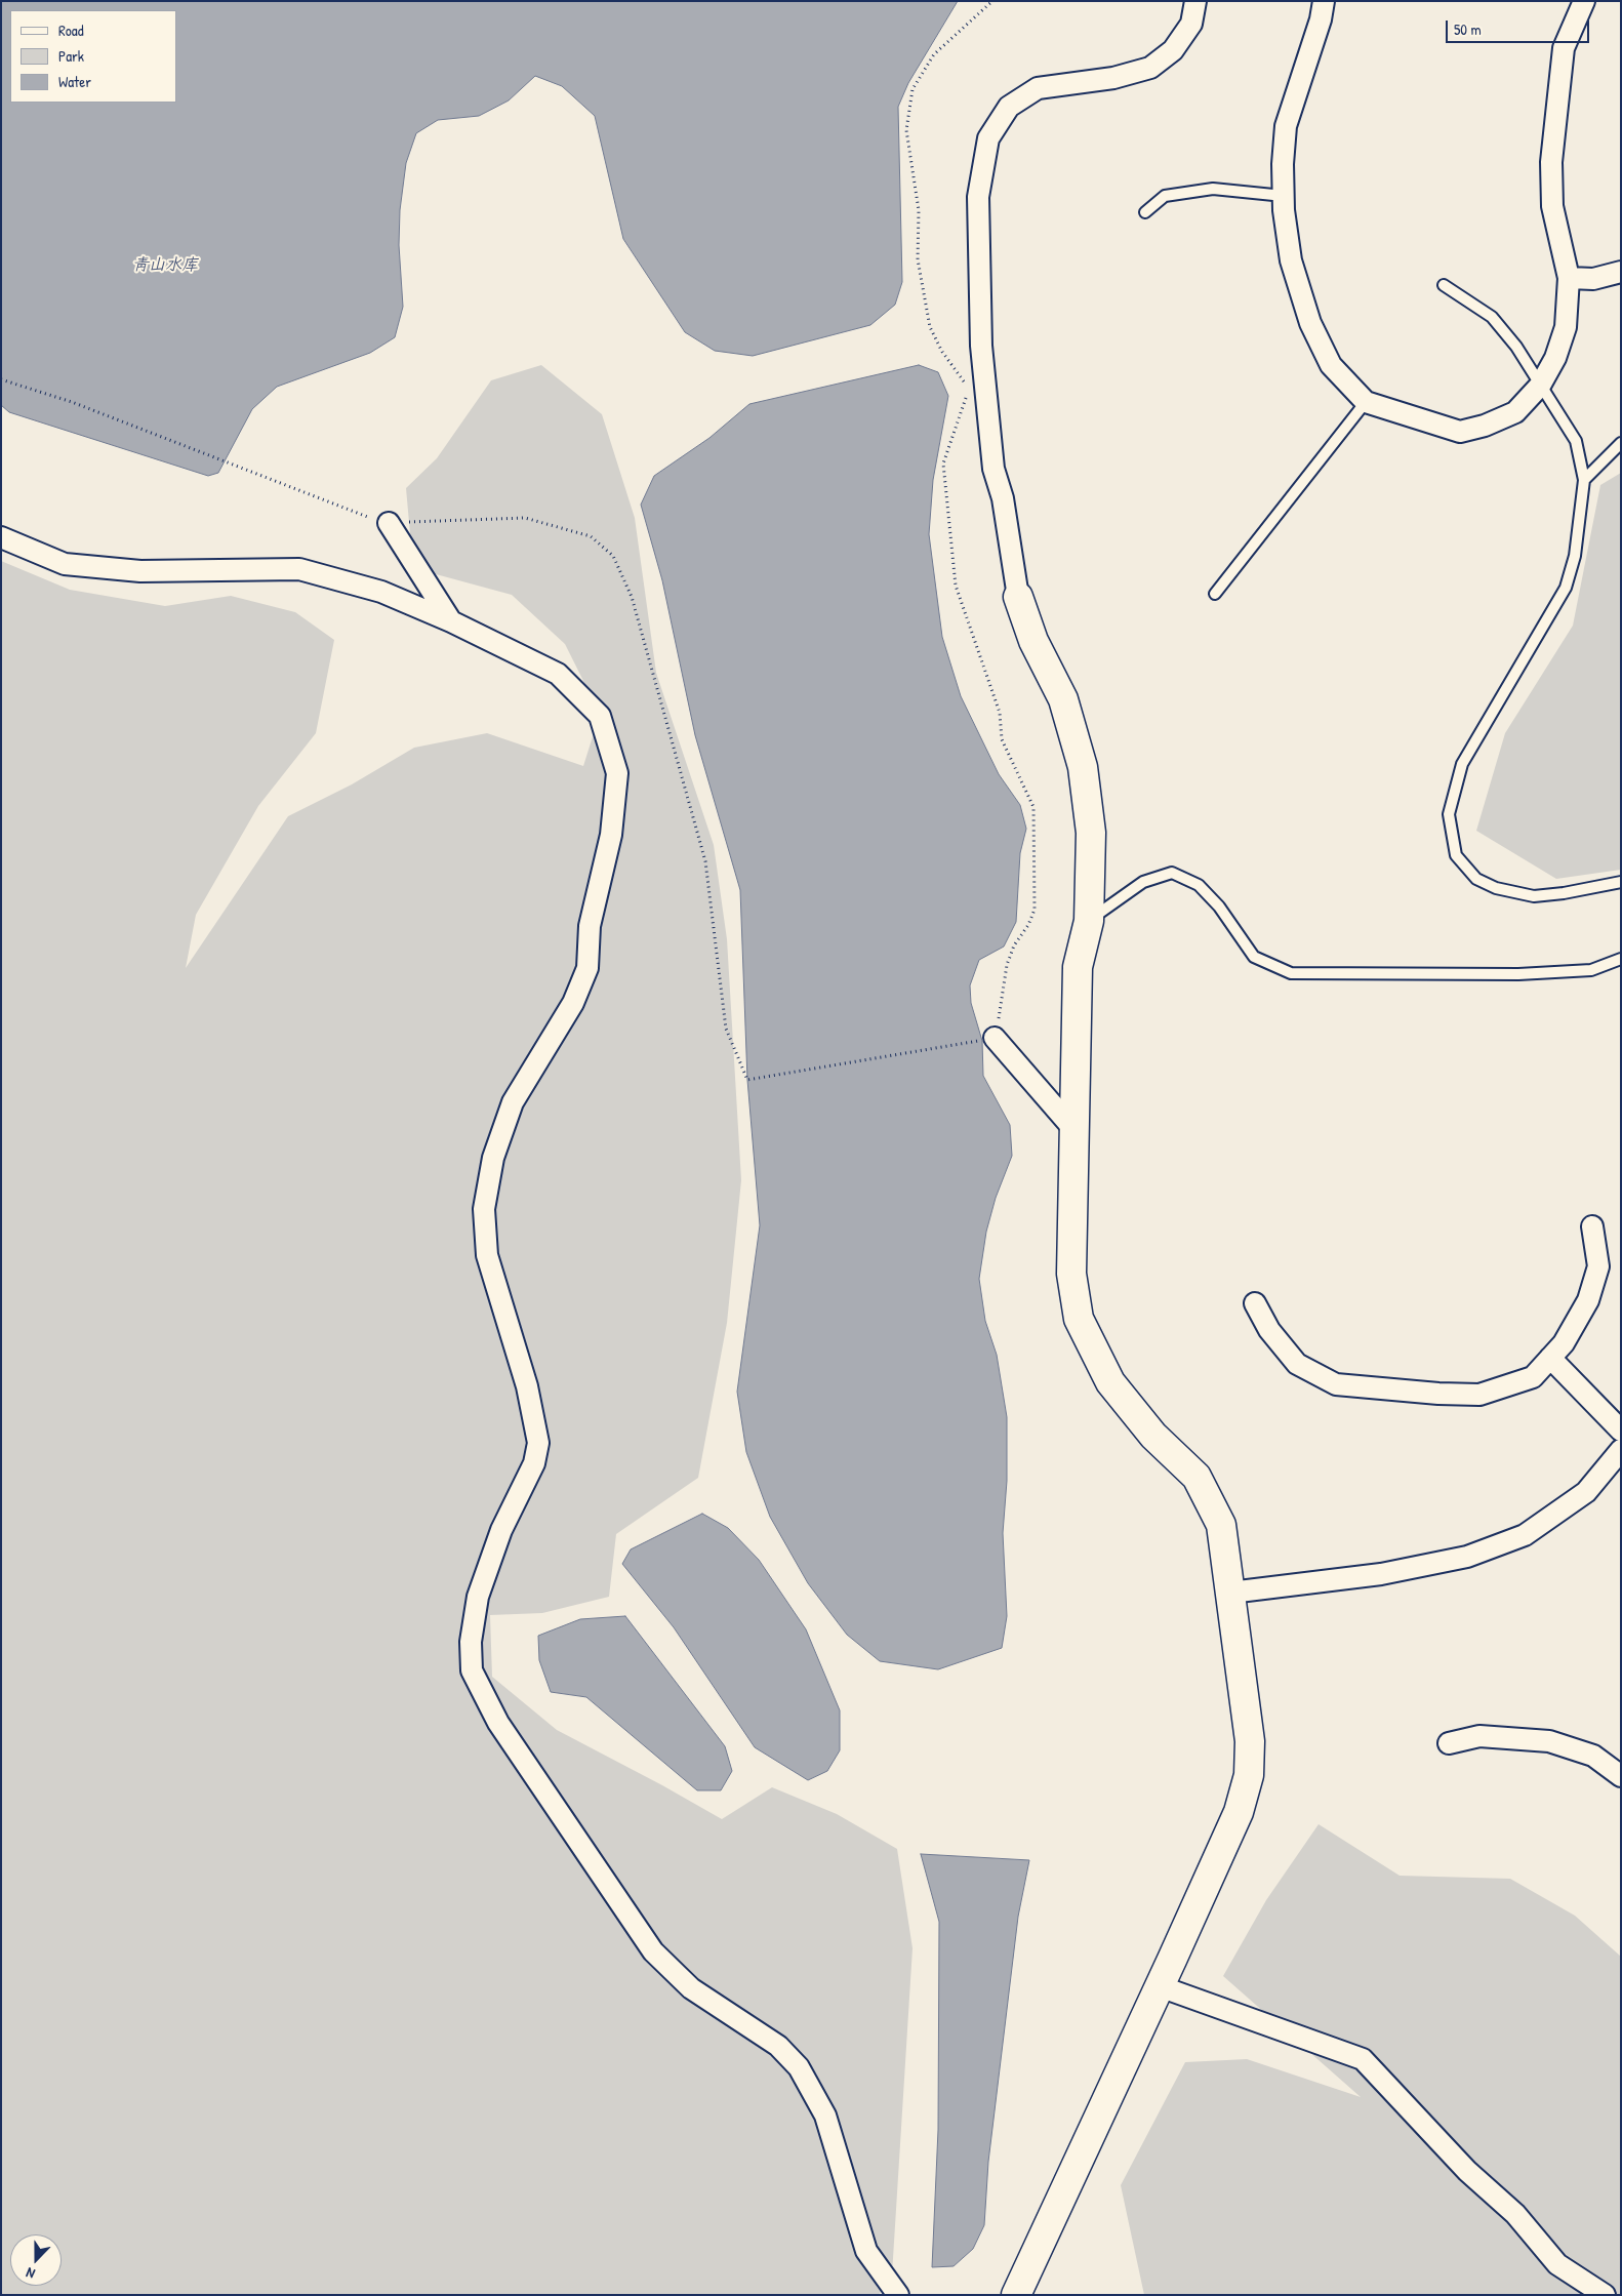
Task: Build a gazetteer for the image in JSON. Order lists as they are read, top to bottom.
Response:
{
  "water": ["青山水库"],
  "legend": ["Road", "Park", "Water"],
  "scale_bar": "50 m",
  "north": "bottom"
}
